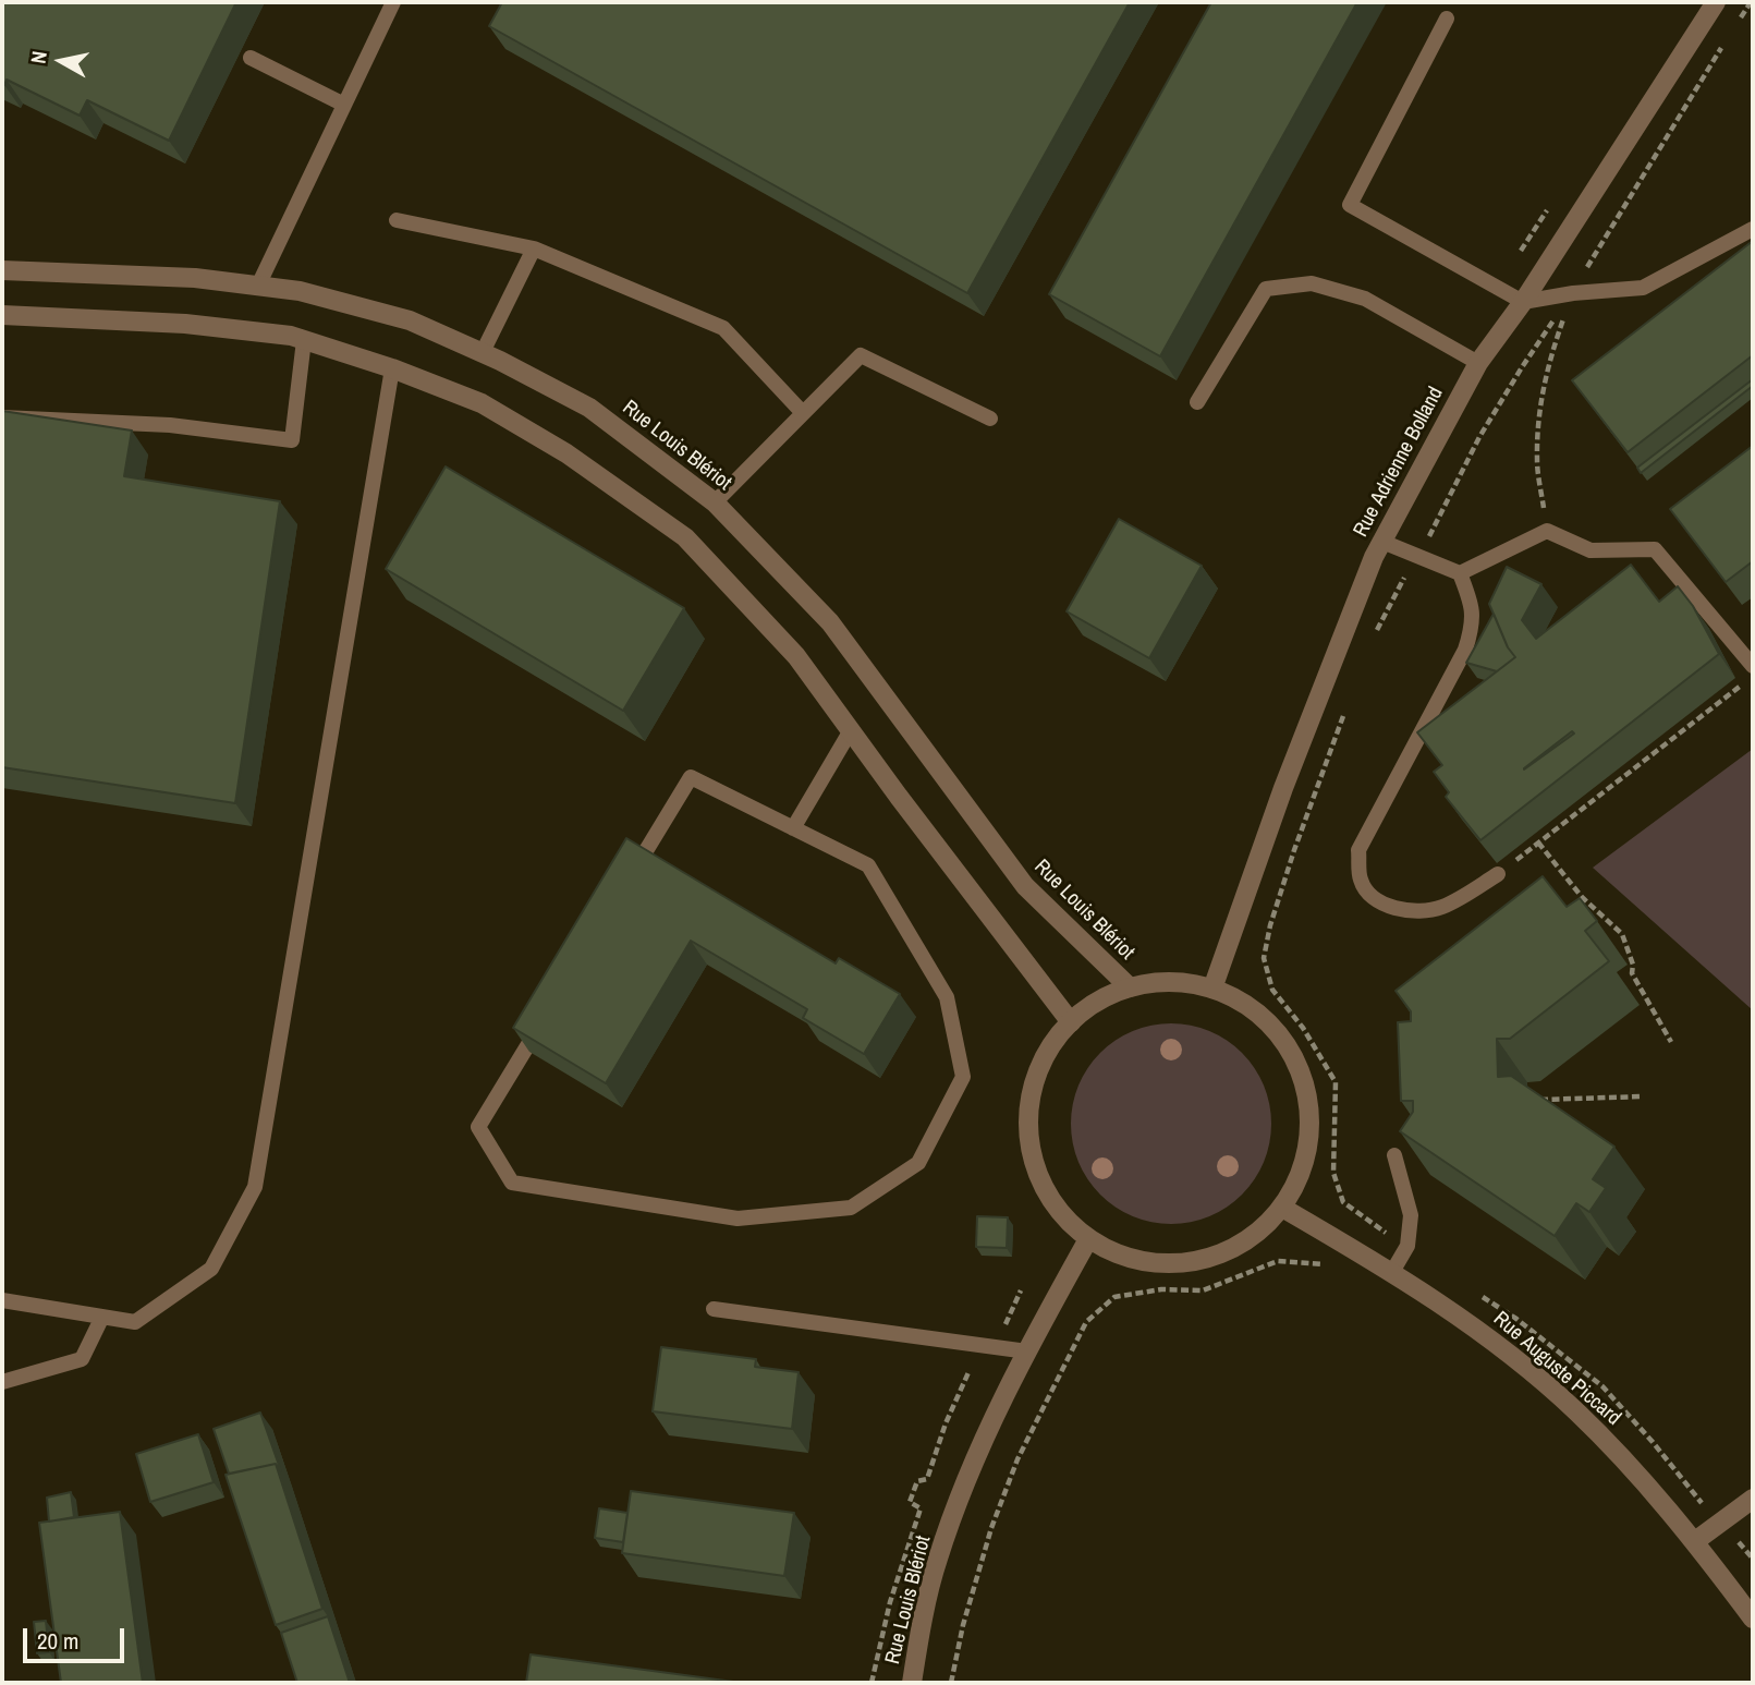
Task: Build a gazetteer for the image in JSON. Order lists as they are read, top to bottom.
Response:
{
  "streets": {
    "street": ["Rue Louis Blériot", "Rue Adrienne Bolland", "Rue Auguste Piccard"]
  },
  "scale_bar": "20 m",
  "north": "left"
}
